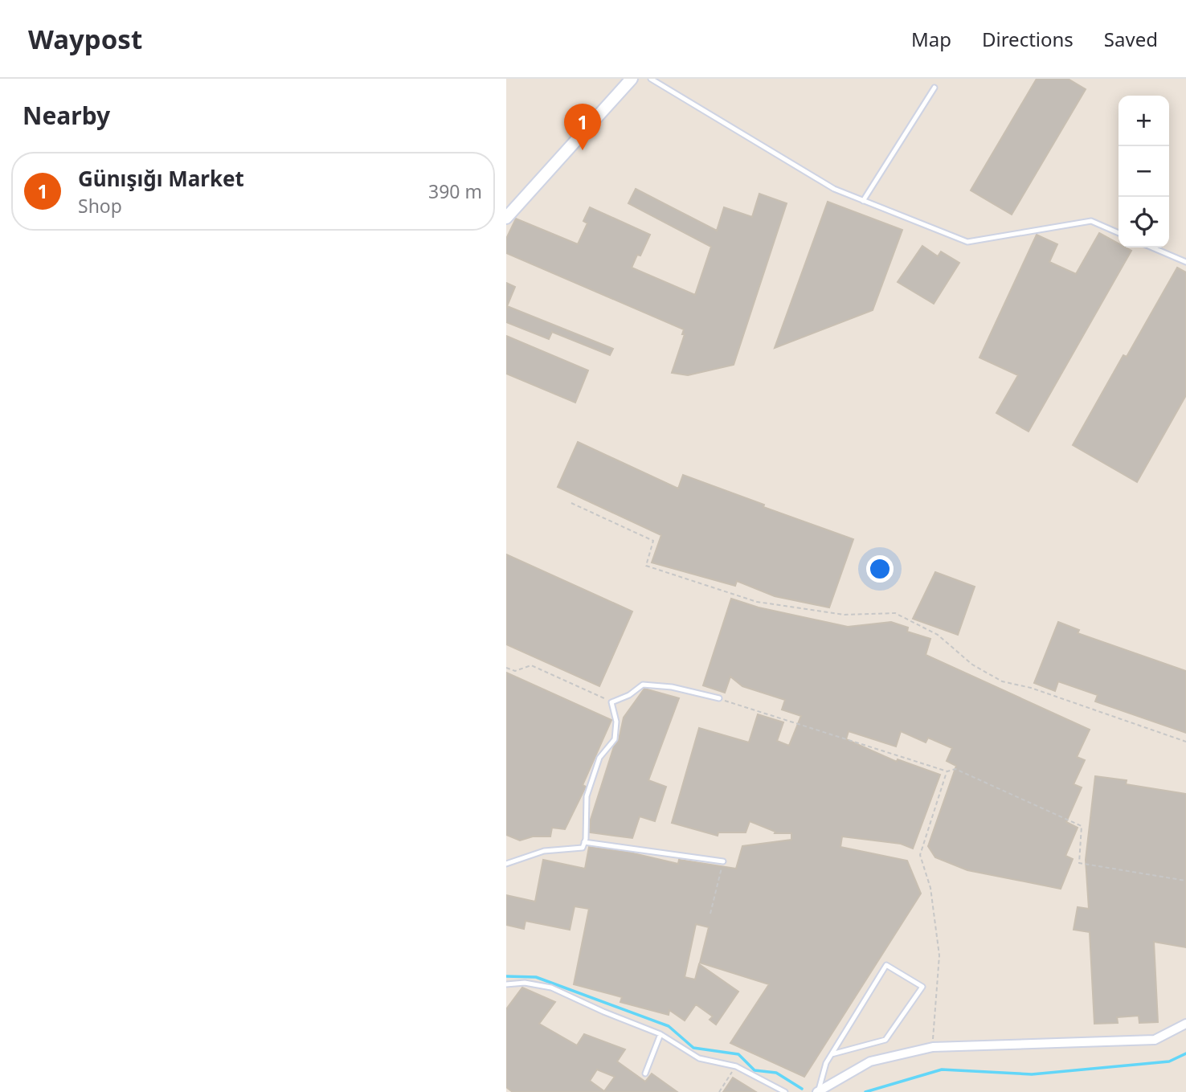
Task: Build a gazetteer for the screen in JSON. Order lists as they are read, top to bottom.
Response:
{
  "page": {
    "header": "Waypost",
    "nav": ["Map", "Directions", "Saved"],
    "heading": "Nearby",
    "map_buttons": ["+", "−"],
    "pins": "1",
    "list": [
      {
        "mark": "1",
        "name": "Günışığı Market",
        "note": "Shop",
        "value": "390 m"
      }
    ]
  }
}
